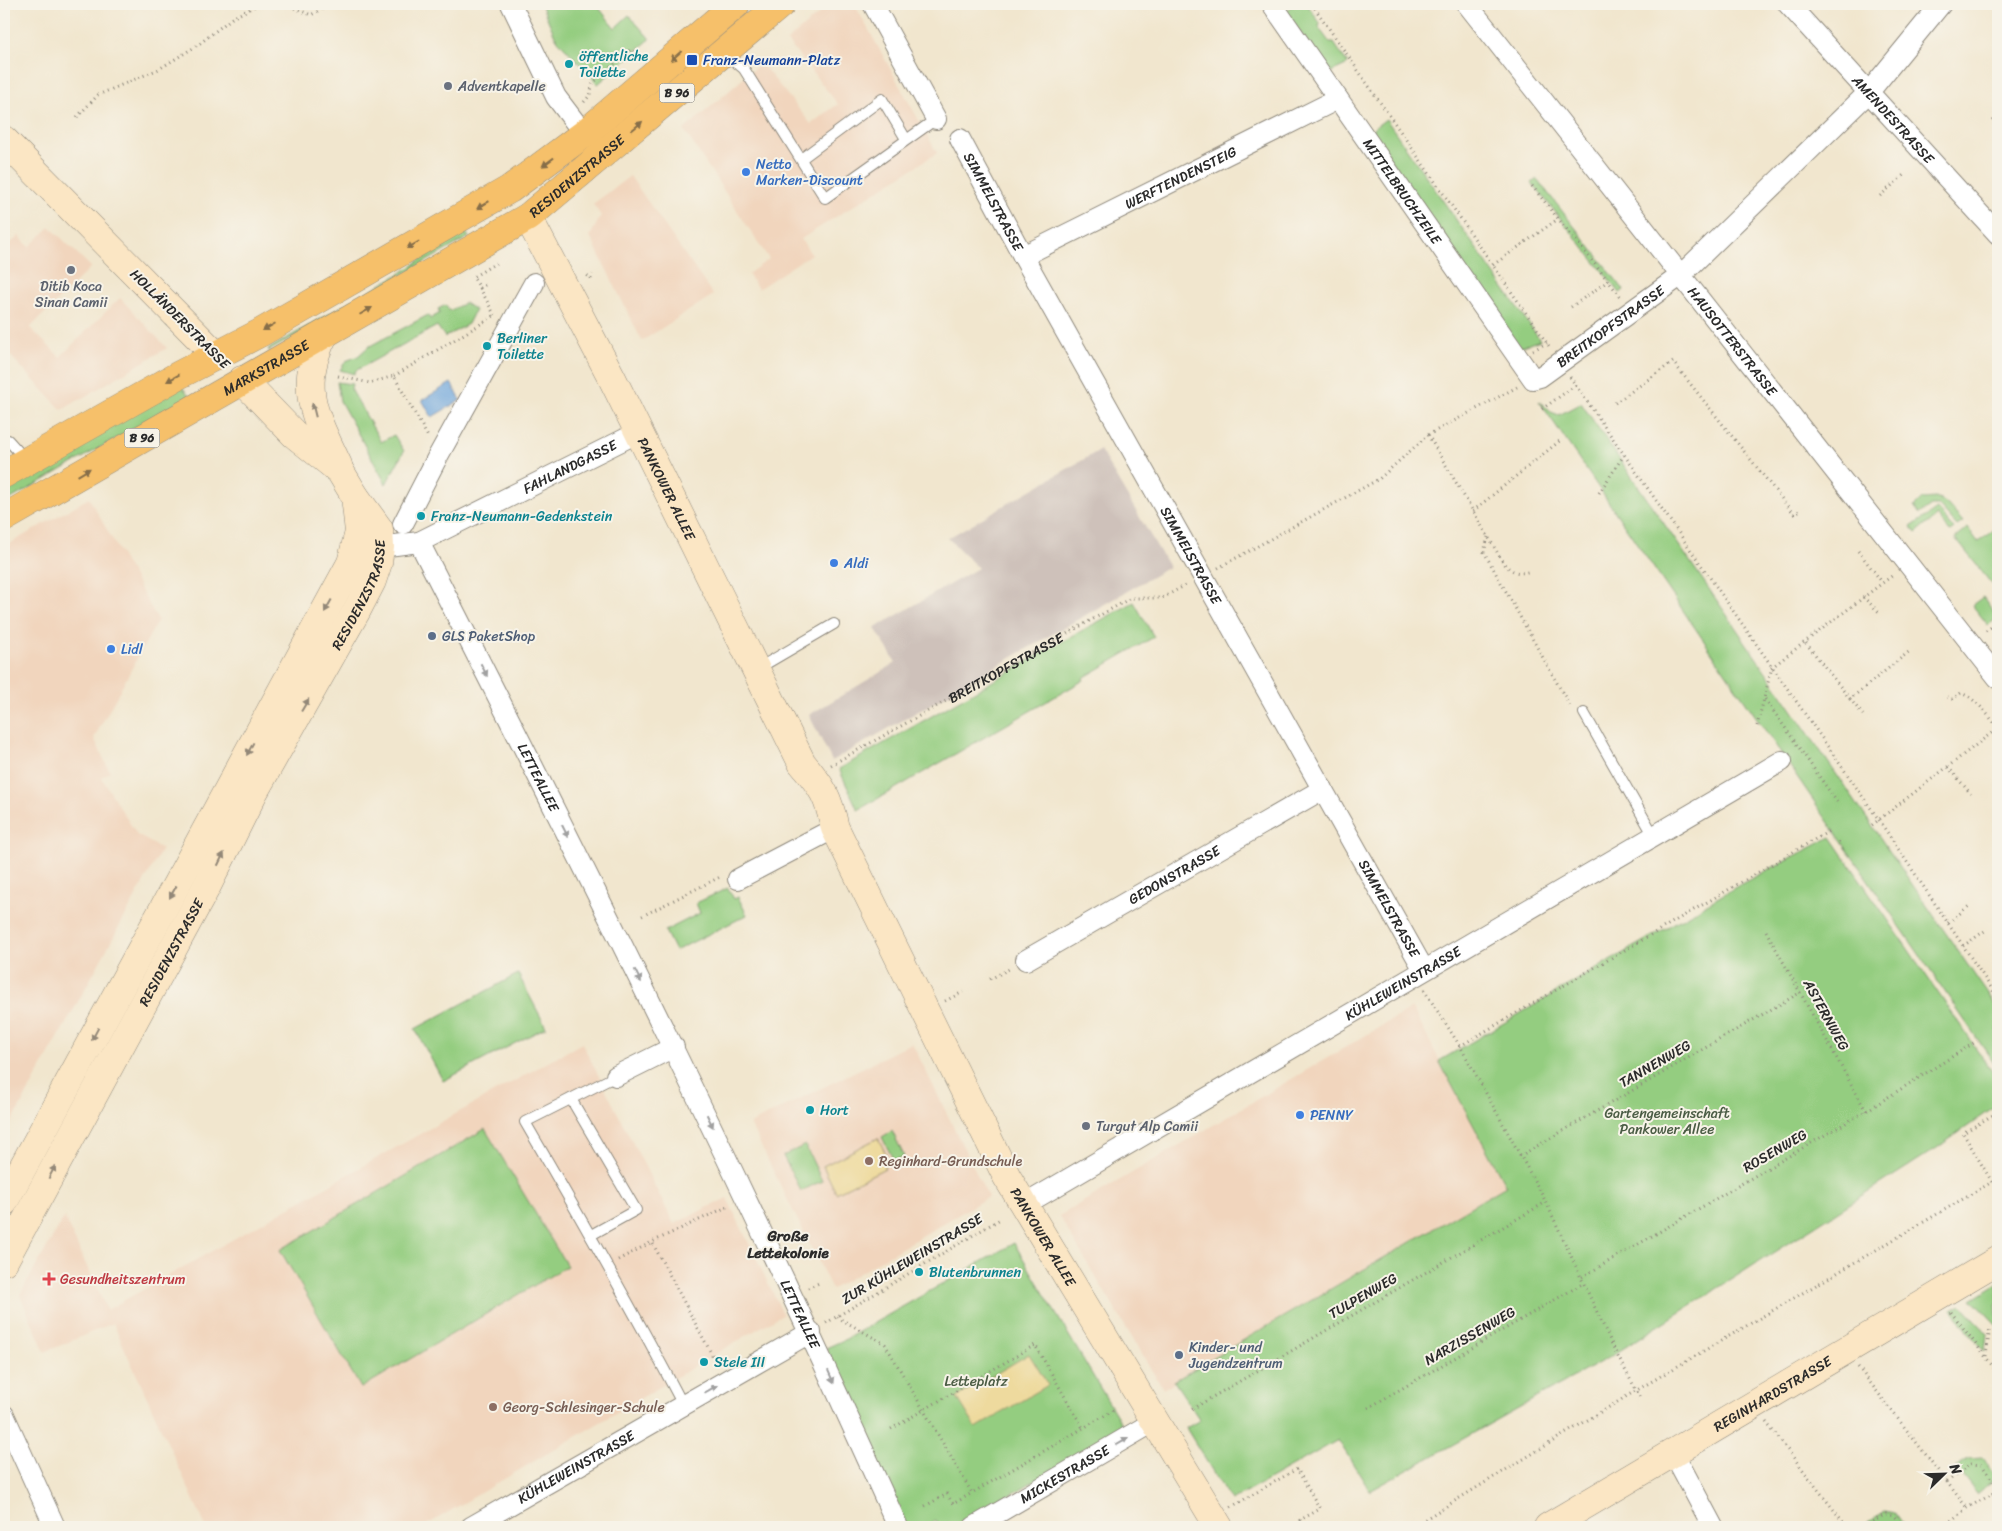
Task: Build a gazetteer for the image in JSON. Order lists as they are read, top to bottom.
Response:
{
  "streets": {
    "main road": [
      "B 96",
      "RESIDENZSTRASSE",
      "HOLLÄNDERSTRASSE",
      "MARKSTRASSE"
    ],
    "street": [
      "AMENDESTRASSE",
      "WERFTENDENSTEIG",
      "MITTELBRUCHZEILE",
      "SIMMELSTRASSE",
      "BREITKOPFSTRASSE",
      "HAUSOTTERSTRASSE",
      "FAHLANDGASSE",
      "PANKOWER ALLEE",
      "LETTEALLEE",
      "GEDONSTRASSE",
      "KÜHLEWEINSTRASSE",
      "REGINHARDSTRASSE",
      "MICKESTRASSE"
    ],
    "path": [
      "ASTERNWEG",
      "TANNENWEG",
      "ROSENWEG",
      "ZUR KÜHLEWEINSTRASSE",
      "TULPENWEG",
      "NARZISSENWEG"
    ]
  },
  "crossings": [
    ["B 96", "RESIDENZSTRASSE"],
    ["B 96", "HOLLÄNDERSTRASSE"],
    ["AMENDESTRASSE", "BREITKOPFSTRASSE"],
    ["RESIDENZSTRASSE", "HOLLÄNDERSTRASSE"],
    ["RESIDENZSTRASSE", "MARKSTRASSE"],
    ["RESIDENZSTRASSE", "PANKOWER ALLEE"],
    ["WERFTENDENSTEIG", "MITTELBRUCHZEILE"],
    ["WERFTENDENSTEIG", "SIMMELSTRASSE"],
    ["MITTELBRUCHZEILE", "BREITKOPFSTRASSE"],
    ["SIMMELSTRASSE", "GEDONSTRASSE"],
    ["SIMMELSTRASSE", "KÜHLEWEINSTRASSE"],
    ["HOLLÄNDERSTRASSE", "MARKSTRASSE"],
    ["BREITKOPFSTRASSE", "HAUSOTTERSTRASSE"],
    ["MARKSTRASSE", "PANKOWER ALLEE"],
    ["FAHLANDGASSE", "PANKOWER ALLEE"],
    ["FAHLANDGASSE", "LETTEALLEE"],
    ["PANKOWER ALLEE", "KÜHLEWEINSTRASSE"],
    ["PANKOWER ALLEE", "ZUR KÜHLEWEINSTRASSE"],
    ["PANKOWER ALLEE", "MICKESTRASSE"],
    ["LETTEALLEE", "KÜHLEWEINSTRASSE"],
    ["KÜHLEWEINSTRASSE", "ZUR KÜHLEWEINSTRASSE"],
    ["ASTERNWEG", "TANNENWEG"],
    ["ASTERNWEG", "ROSENWEG"]
  ],
  "one_way": ["LETTEALLEE", "MICKESTRASSE"],
  "districts": ["Große Lettekolonie"],
  "parks": ["Gartengemeinschaft Pankower Allee", "Letteplatz"],
  "places": {
    "transit": ["Franz-Neumann-Platz"],
    "other": [
      "öffentliche Toilette",
      "Adventkapelle",
      "Netto Marken-Discount",
      "Ditib Koca Sinan Camii",
      "Berliner Toilette",
      "Franz-Neumann-Gedenkstein",
      "Aldi",
      "GLS PaketShop",
      "Lidl",
      "Hort",
      "PENNY",
      "Turgut Alp Camii",
      "Reginhard-Grundschule",
      "Blutenbrunnen",
      "Kinder- und Jugendzentrum",
      "Stele III",
      "Georg-Schlesinger-Schule"
    ],
    "health": ["Gesundheitszentrum"]
  },
  "north": "top right"
}
